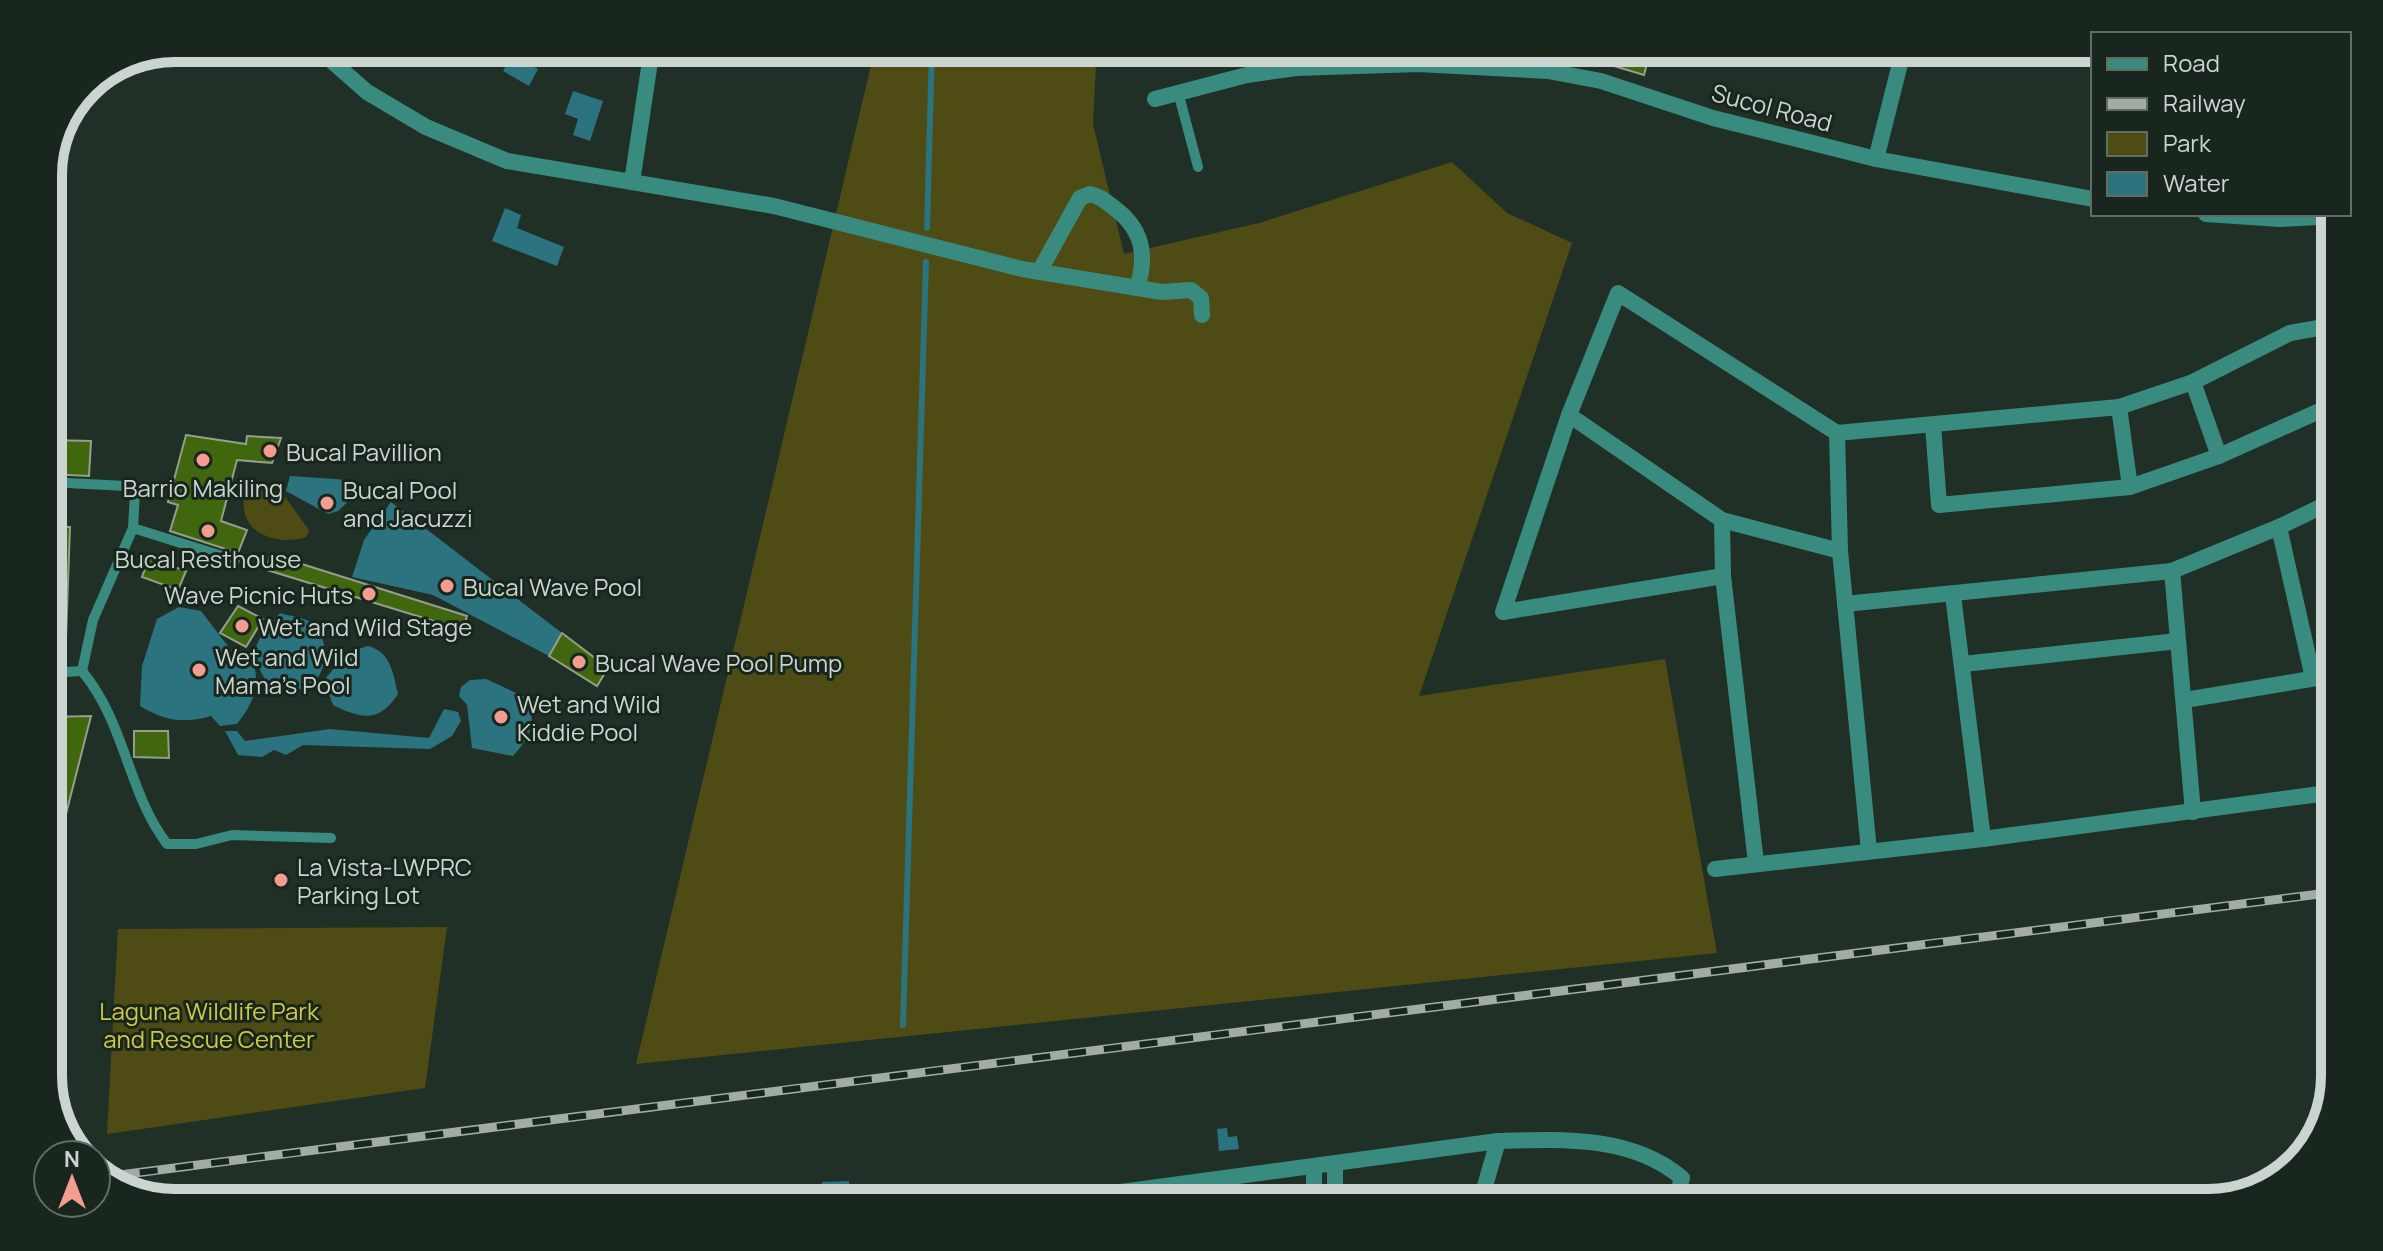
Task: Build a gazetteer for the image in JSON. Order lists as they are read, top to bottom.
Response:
{
  "streets": {
    "street": ["Sucol Road"]
  },
  "parks": ["Laguna Wildlife Park and Rescue Center"],
  "places": [
    "Bucal Pavillion",
    "Barrio Makiling",
    "Bucal Pool and Jacuzzi",
    "Bucal Resthouse",
    "Bucal Wave Pool",
    "Wave Picnic Huts",
    "Wet and Wild Stage",
    "Bucal Wave Pool Pump",
    "Wet and Wild Mama's Pool",
    "Wet and Wild Kiddie Pool",
    "La Vista-LWPRC Parking Lot"
  ],
  "legend": [
    "Road",
    "Railway",
    "Park",
    "Water"
  ],
  "north": "top"
}
